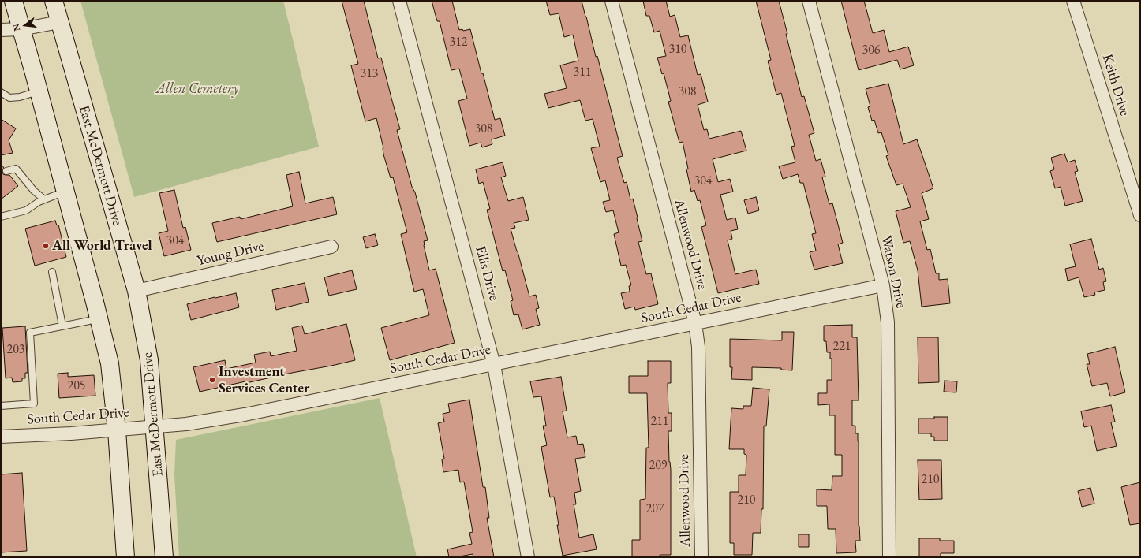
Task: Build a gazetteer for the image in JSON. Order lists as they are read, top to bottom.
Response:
{
  "streets": {
    "main road": ["East McDermott Drive"],
    "street": [
      "Keith Drive",
      "Allenwood Drive",
      "Young Drive",
      "Watson Drive",
      "Ellis Drive",
      "South Cedar Drive"
    ]
  },
  "crossings": [
    ["East McDermott Drive", "Young Drive"],
    ["East McDermott Drive", "South Cedar Drive"],
    ["Allenwood Drive", "South Cedar Drive"],
    ["Watson Drive", "South Cedar Drive"],
    ["Ellis Drive", "South Cedar Drive"]
  ],
  "parks": ["Allen Cemetery"],
  "places": ["All World Travel", "Investment Services Center"],
  "house_numbers": [
    "312",
    "310",
    "306",
    "311",
    "313",
    "308",
    "308",
    "304",
    "304",
    "221",
    "203",
    "205",
    "211",
    "209",
    "210",
    "210",
    "207"
  ],
  "north": "left"
}
